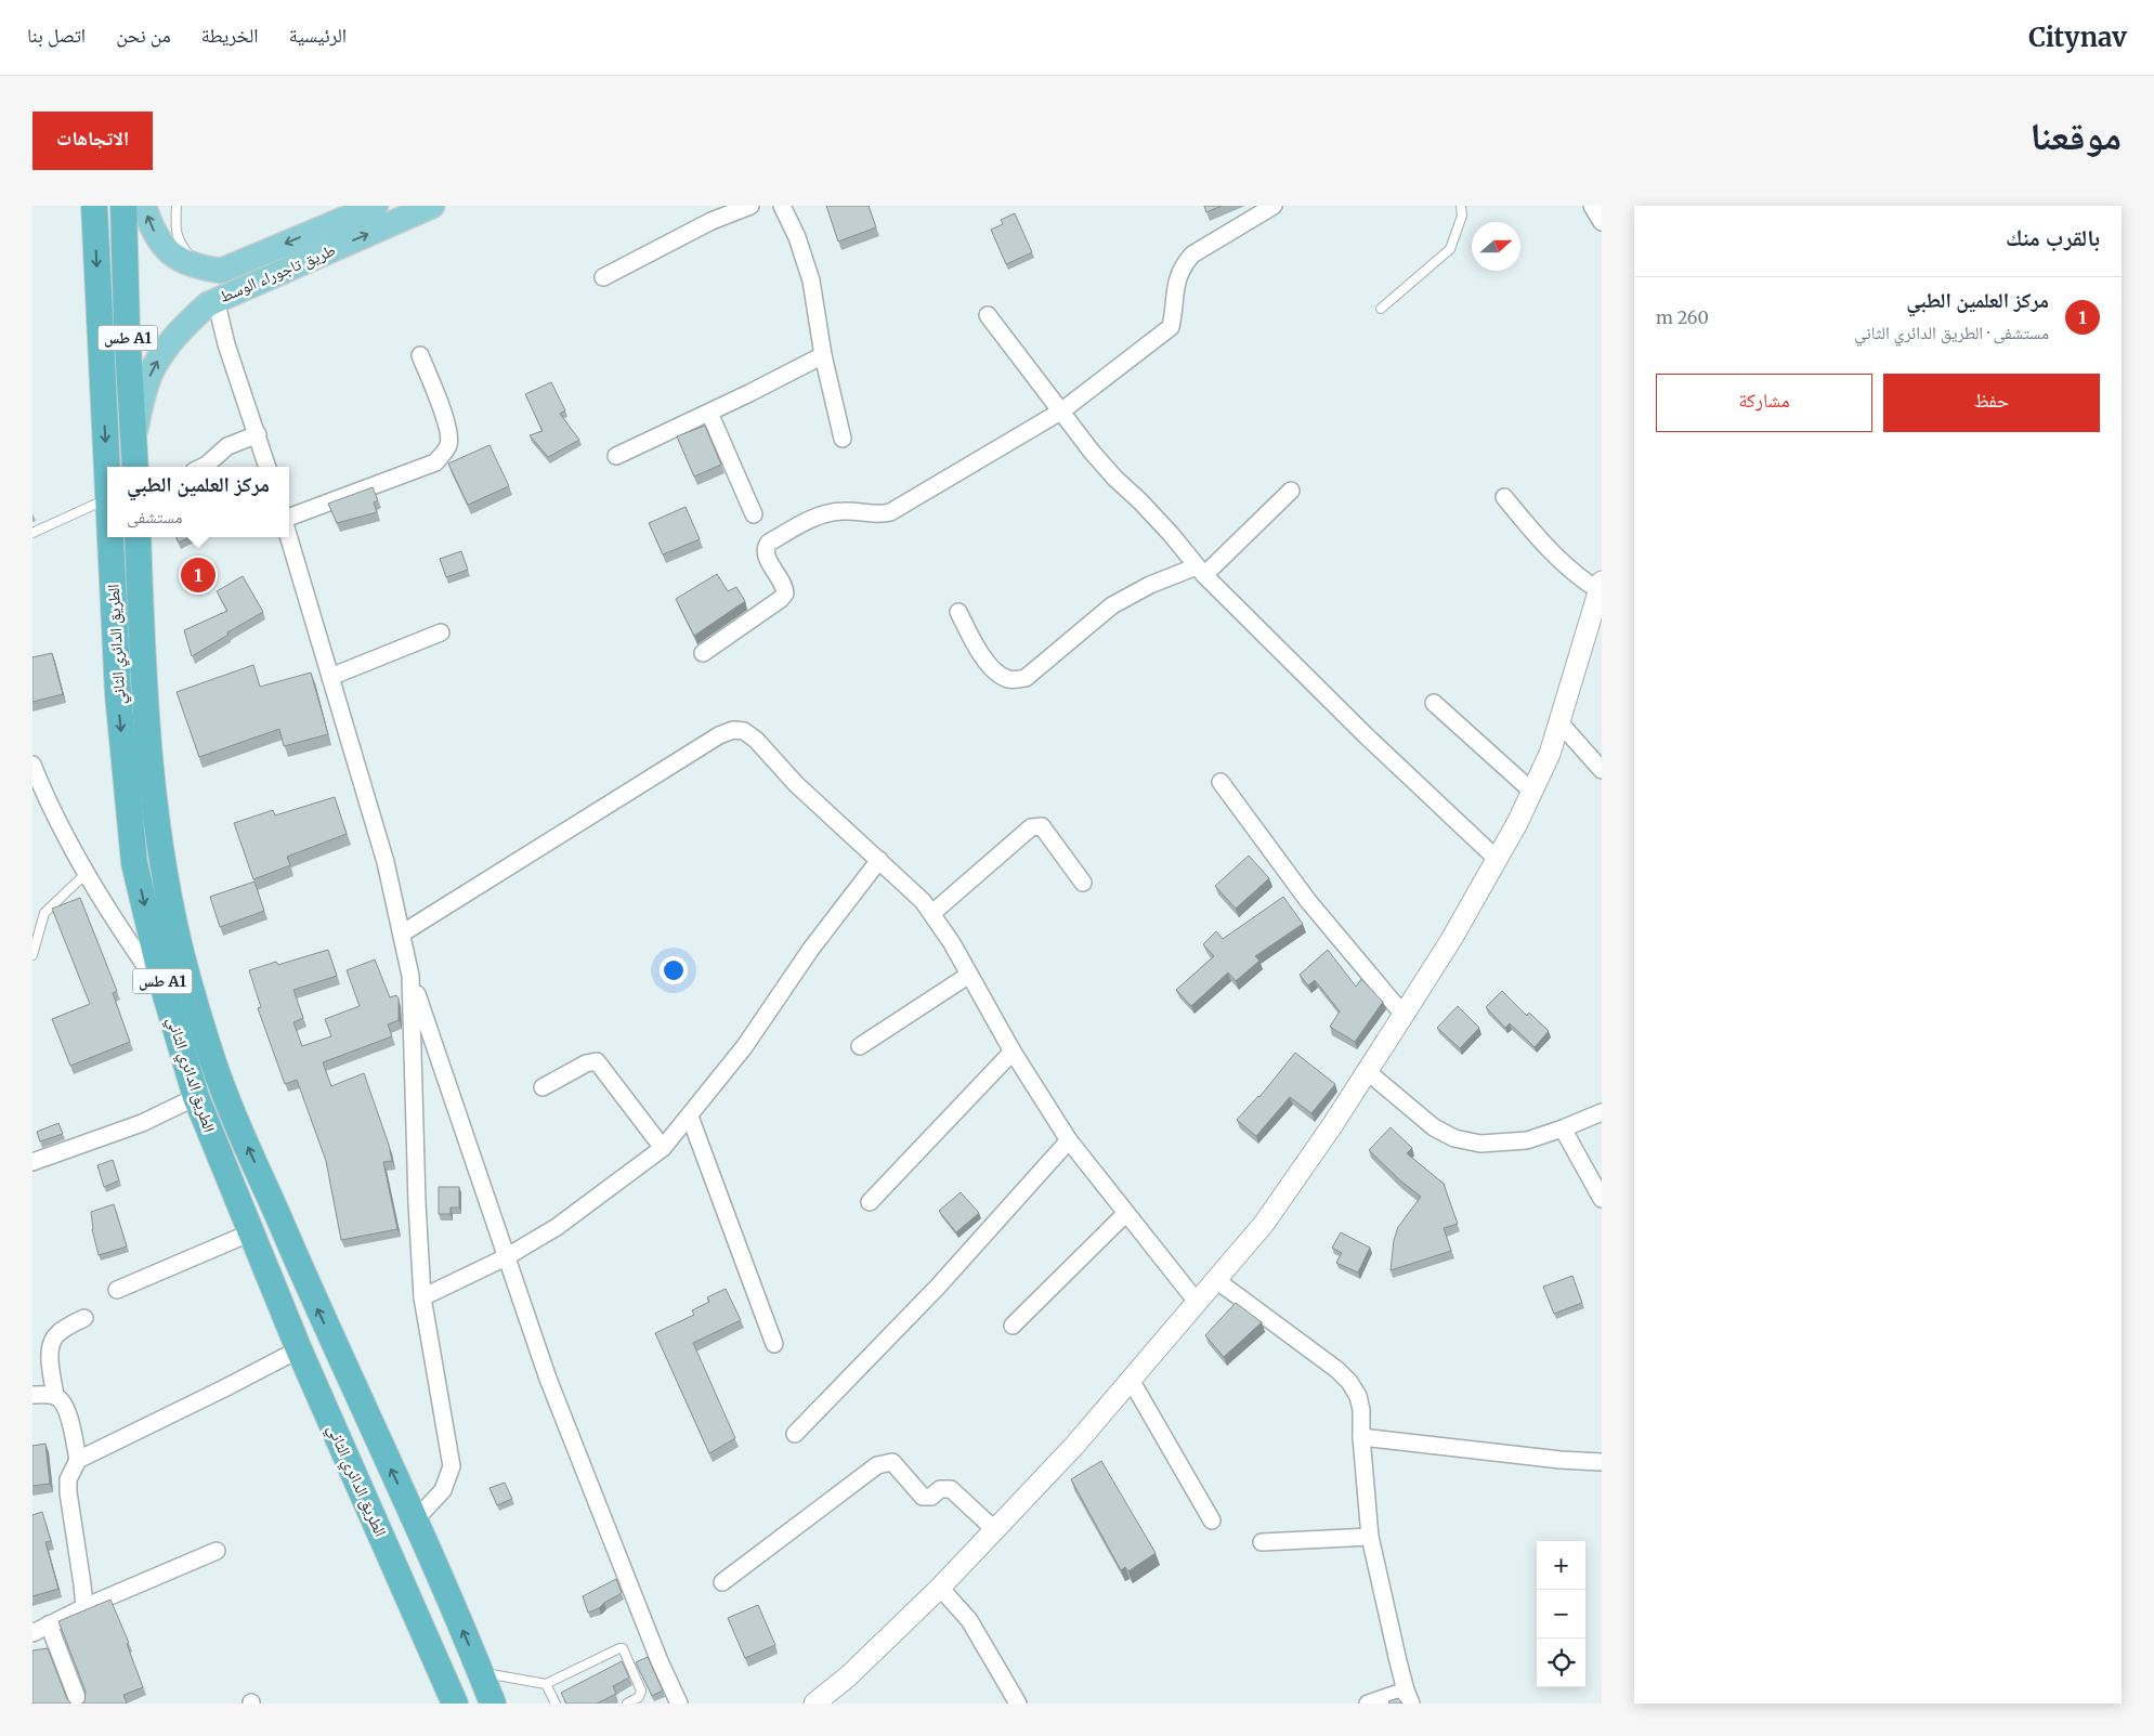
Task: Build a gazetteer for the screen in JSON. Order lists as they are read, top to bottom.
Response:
{
  "streets": {
    "highway": ["طس A1", "الطريق الدائري الثاني"],
    "main road": ["طريق تاجوراء الوسط"]
  },
  "crossings": [
    ["طريق تاجوراء الوسط", "طس A1"]
  ],
  "north": "right",
  "page": {
    "header": "Citynav",
    "nav": [
      "الرئيسية",
      "الخريطة",
      "من نحن",
      "اتصل بنا"
    ],
    "title": "موقعنا",
    "buttons": [
      "الاتجاهات",
      ["حفظ", "مشاركة"]
    ],
    "heading": "بالقرب منك",
    "list": [
      {
        "mark": "1",
        "name": "مركز العلمين الطبي",
        "note": "مستشفى · الطريق الدائري الثاني",
        "value": "260 m"
      }
    ],
    "popup": ["مركز العلمين الطبي", "مستشفى"],
    "pins": "1",
    "map_buttons": ["+", "−"]
  }
}
